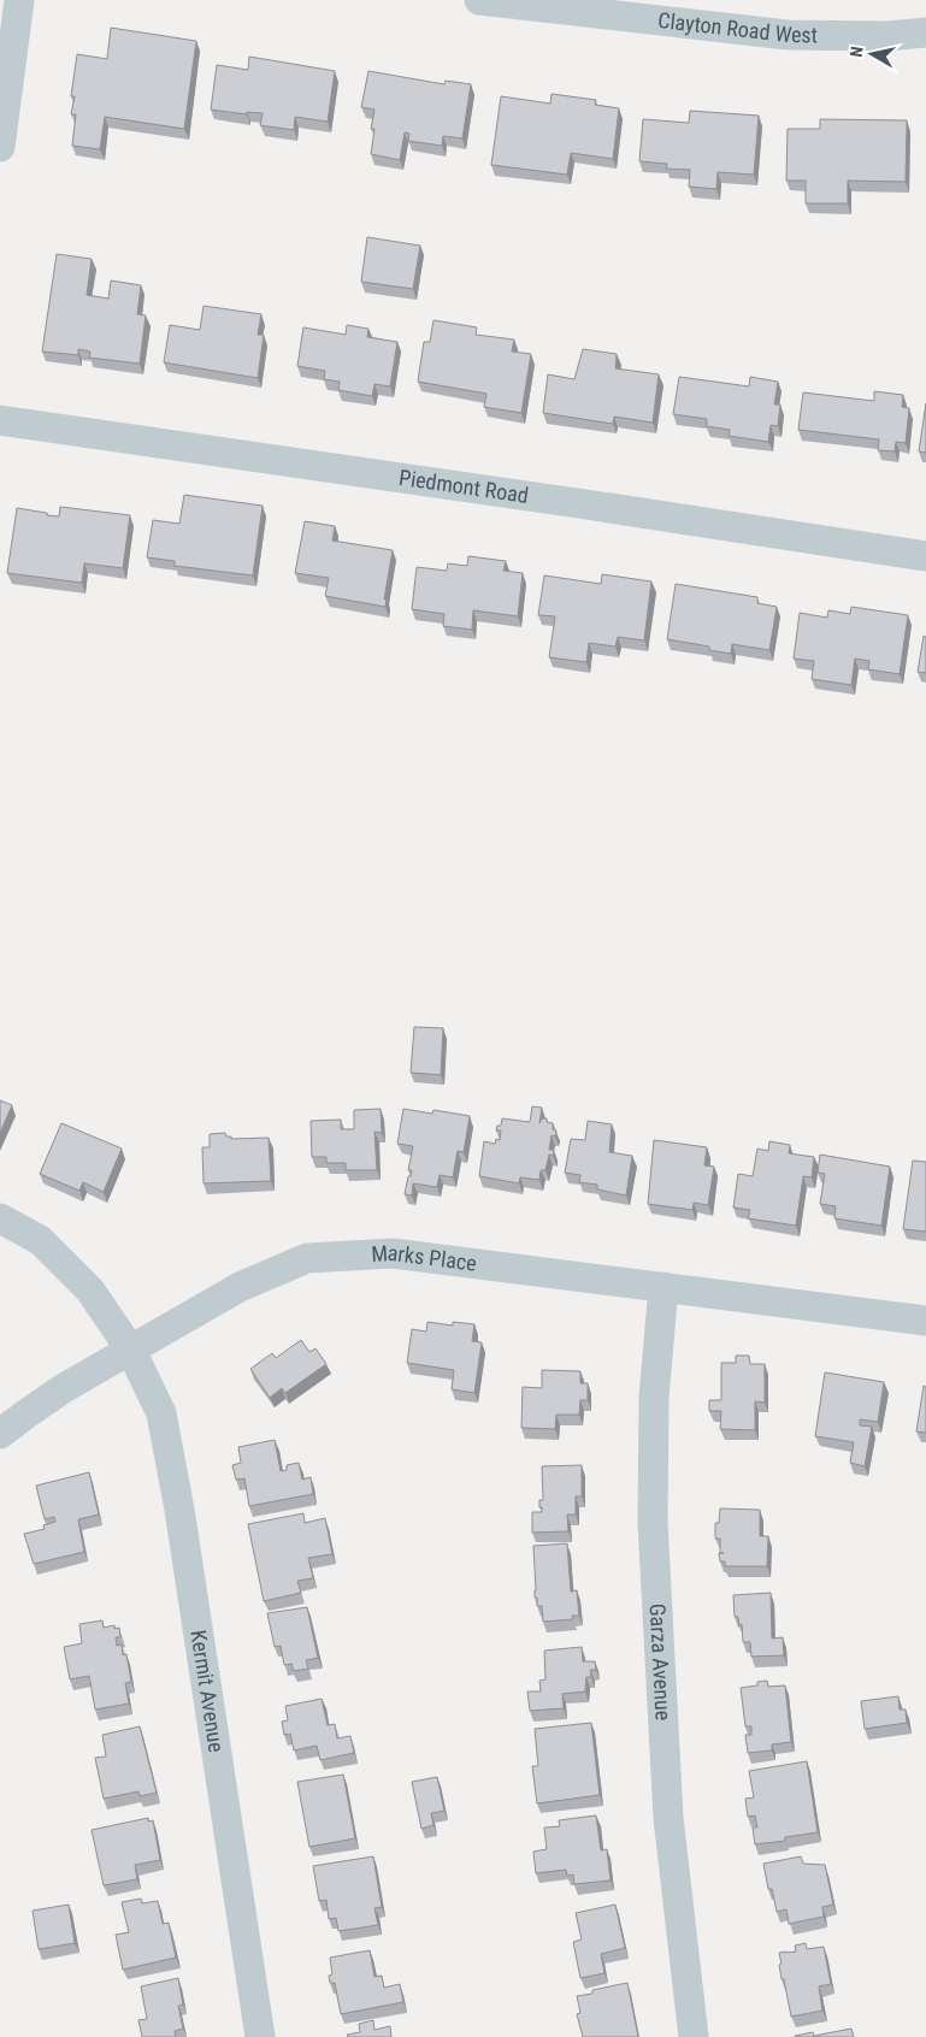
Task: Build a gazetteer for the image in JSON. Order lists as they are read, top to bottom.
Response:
{
  "streets": {
    "street": [
      "Clayton Road West",
      "Piedmont Road",
      "Marks Place",
      "Garza Avenue",
      "Kermit Avenue"
    ]
  },
  "crossings": [
    ["Marks Place", "Garza Avenue"],
    ["Marks Place", "Kermit Avenue"]
  ],
  "north": "left"
}
